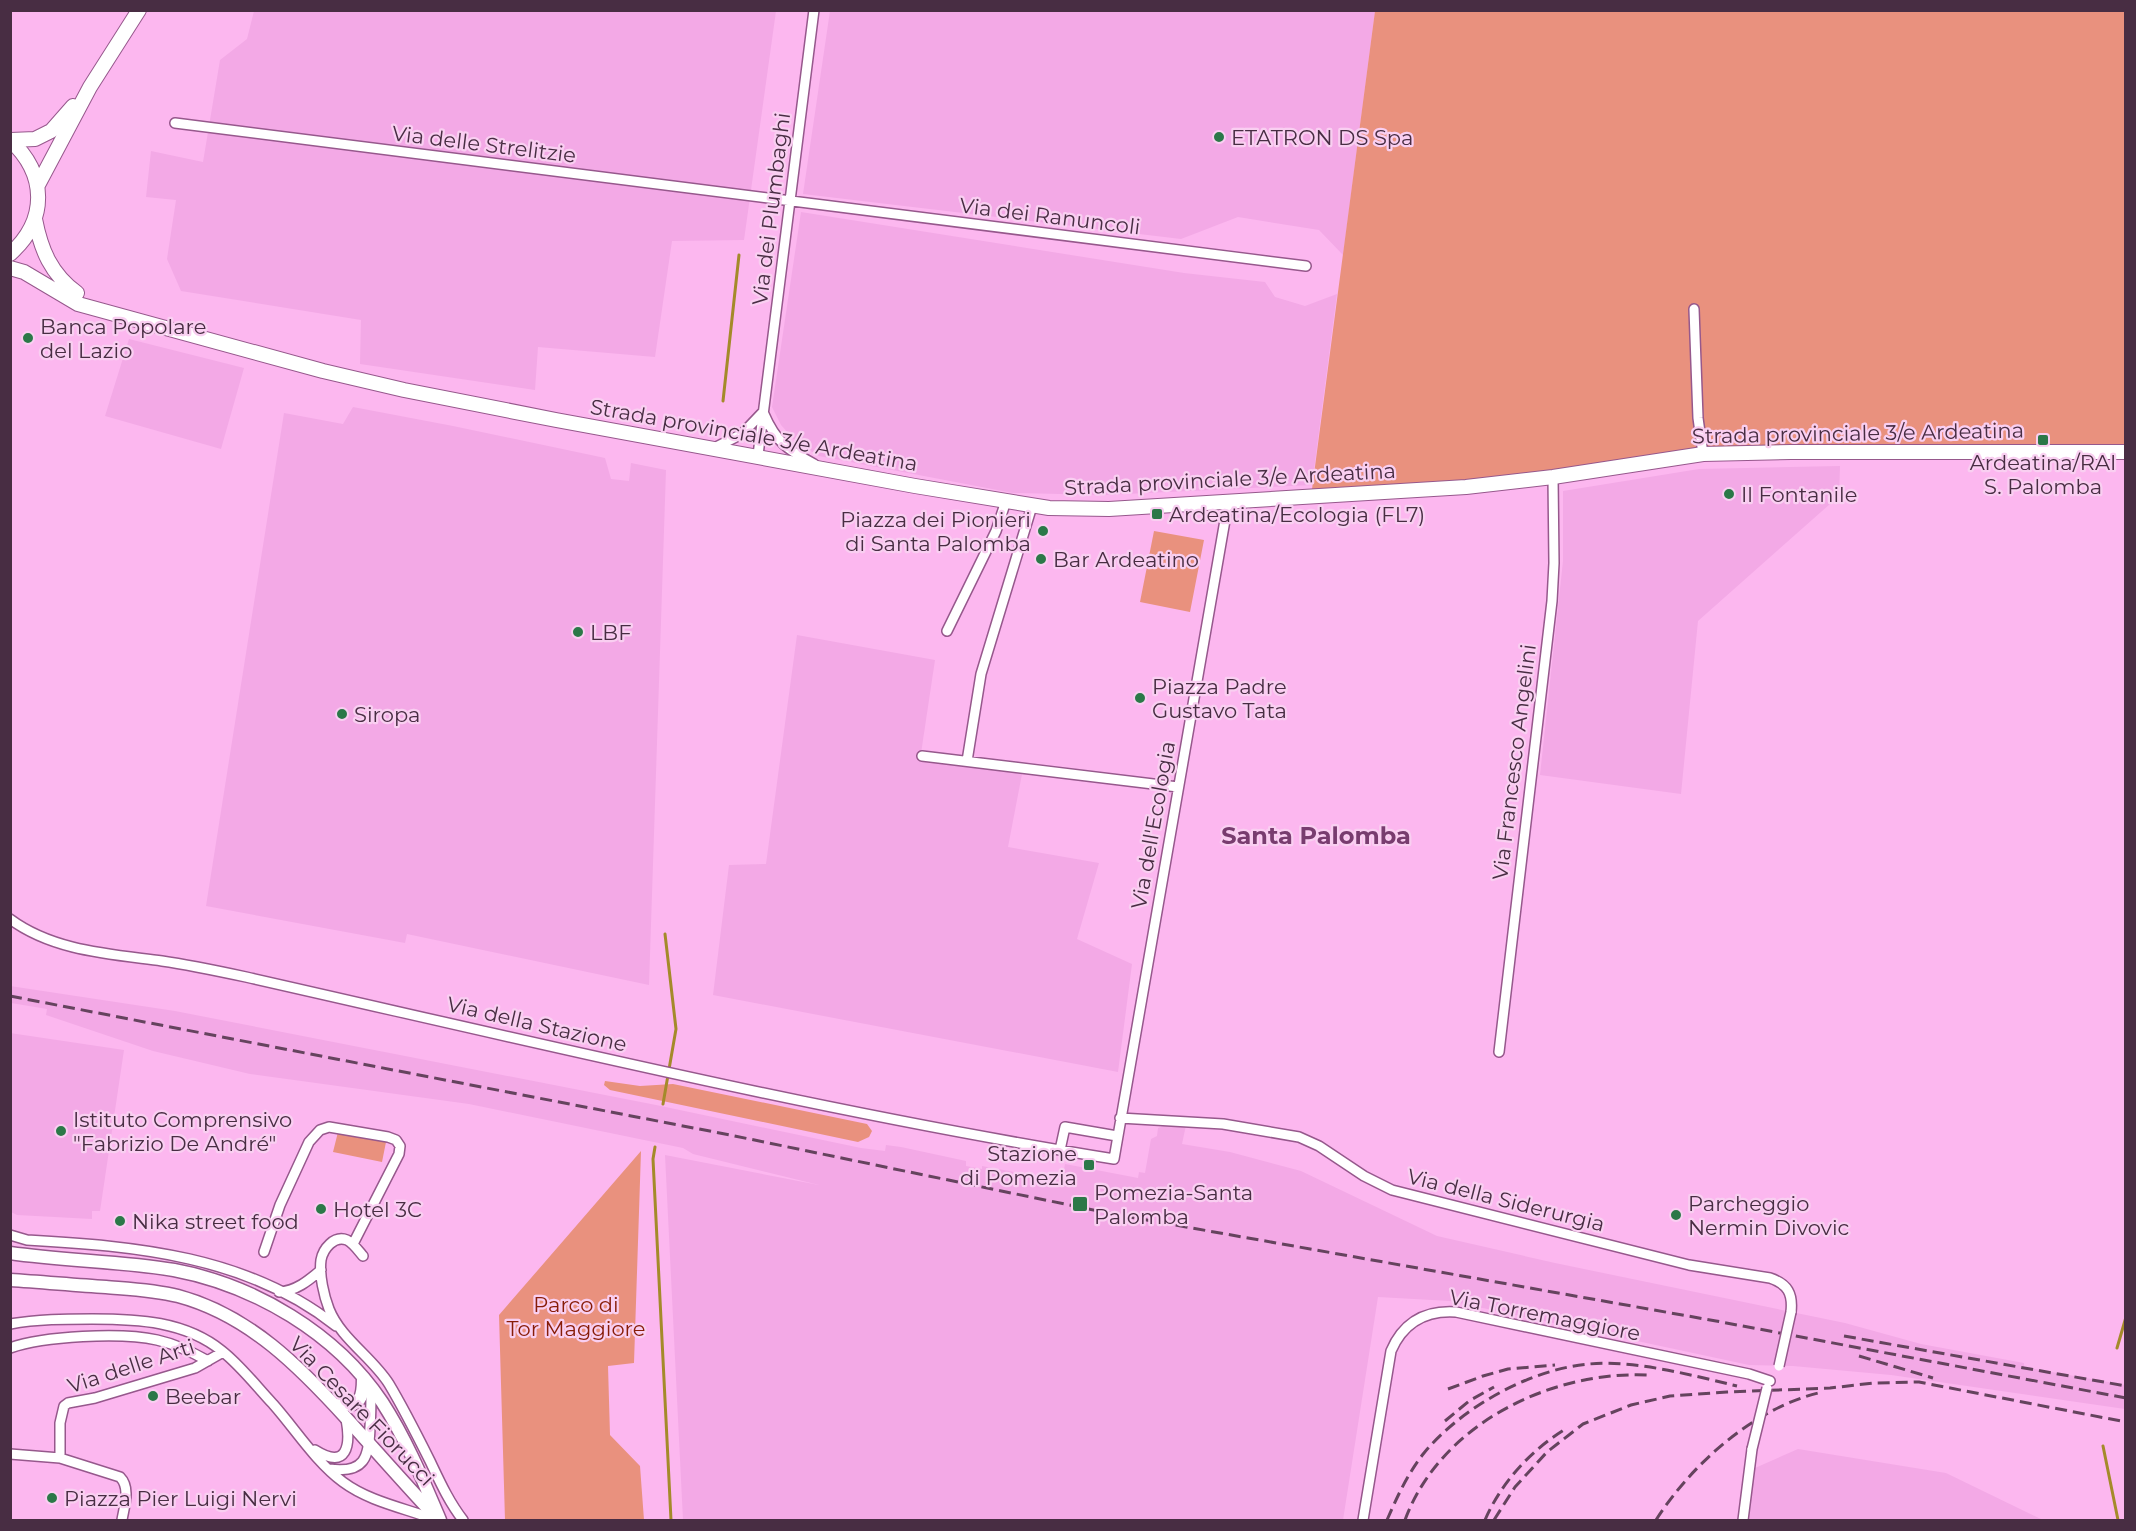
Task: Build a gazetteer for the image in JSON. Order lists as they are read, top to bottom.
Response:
{
  "streets": {
    "main road": ["Strada provinciale 3/e Ardeatina"],
    "street": [
      "Via delle Strelitzie",
      "Via dei Plumbaghi",
      "Via dei Ranuncoli",
      "Via Francesco Angelini",
      "Via dell'Ecologia",
      "Via della Stazione",
      "Via della Siderurgia",
      "Via Torremaggiore",
      "Via delle Arti",
      "Via Cesare Fiorucci"
    ]
  },
  "crossings": [
    ["Via delle Strelitzie", "Via dei Plumbaghi"],
    ["Via delle Strelitzie", "Via dei Ranuncoli"],
    ["Via dei Plumbaghi", "Via dei Ranuncoli"],
    ["Via dei Plumbaghi", "Strada provinciale 3/e Ardeatina"],
    ["Strada provinciale 3/e Ardeatina", "Via Francesco Angelini"],
    ["Strada provinciale 3/e Ardeatina", "Via dell'Ecologia"],
    ["Via dell'Ecologia", "Via della Siderurgia"],
    ["Via della Siderurgia", "Via Torremaggiore"],
    ["Via delle Arti", "Via Cesare Fiorucci"]
  ],
  "districts": ["Santa Palomba"],
  "parks": ["Parco di Tor Maggiore"],
  "places": {
    "other": [
      "ETATRON DS Spa",
      "Banca Popolare del Lazio",
      "Il Fontanile",
      "Piazza dei Pionieri di Santa Palomba",
      "Bar Ardeatino",
      "LBF",
      "Piazza Padre Gustavo Tata",
      "Siropa",
      "Istituto Comprensivo \"Fabrizio De André\"",
      "Hotel 3C",
      "Parcheggio Nermin Divovic",
      "Nika street food",
      "Beebar",
      "Piazza Pier Luigi Nervi"
    ],
    "transit": [
      "Ardeatina/RAI S. Palomba",
      "Ardeatina/Ecologia (FL7)",
      "Stazione di Pomezia",
      "Pomezia-Santa Palomba"
    ]
  }
}
